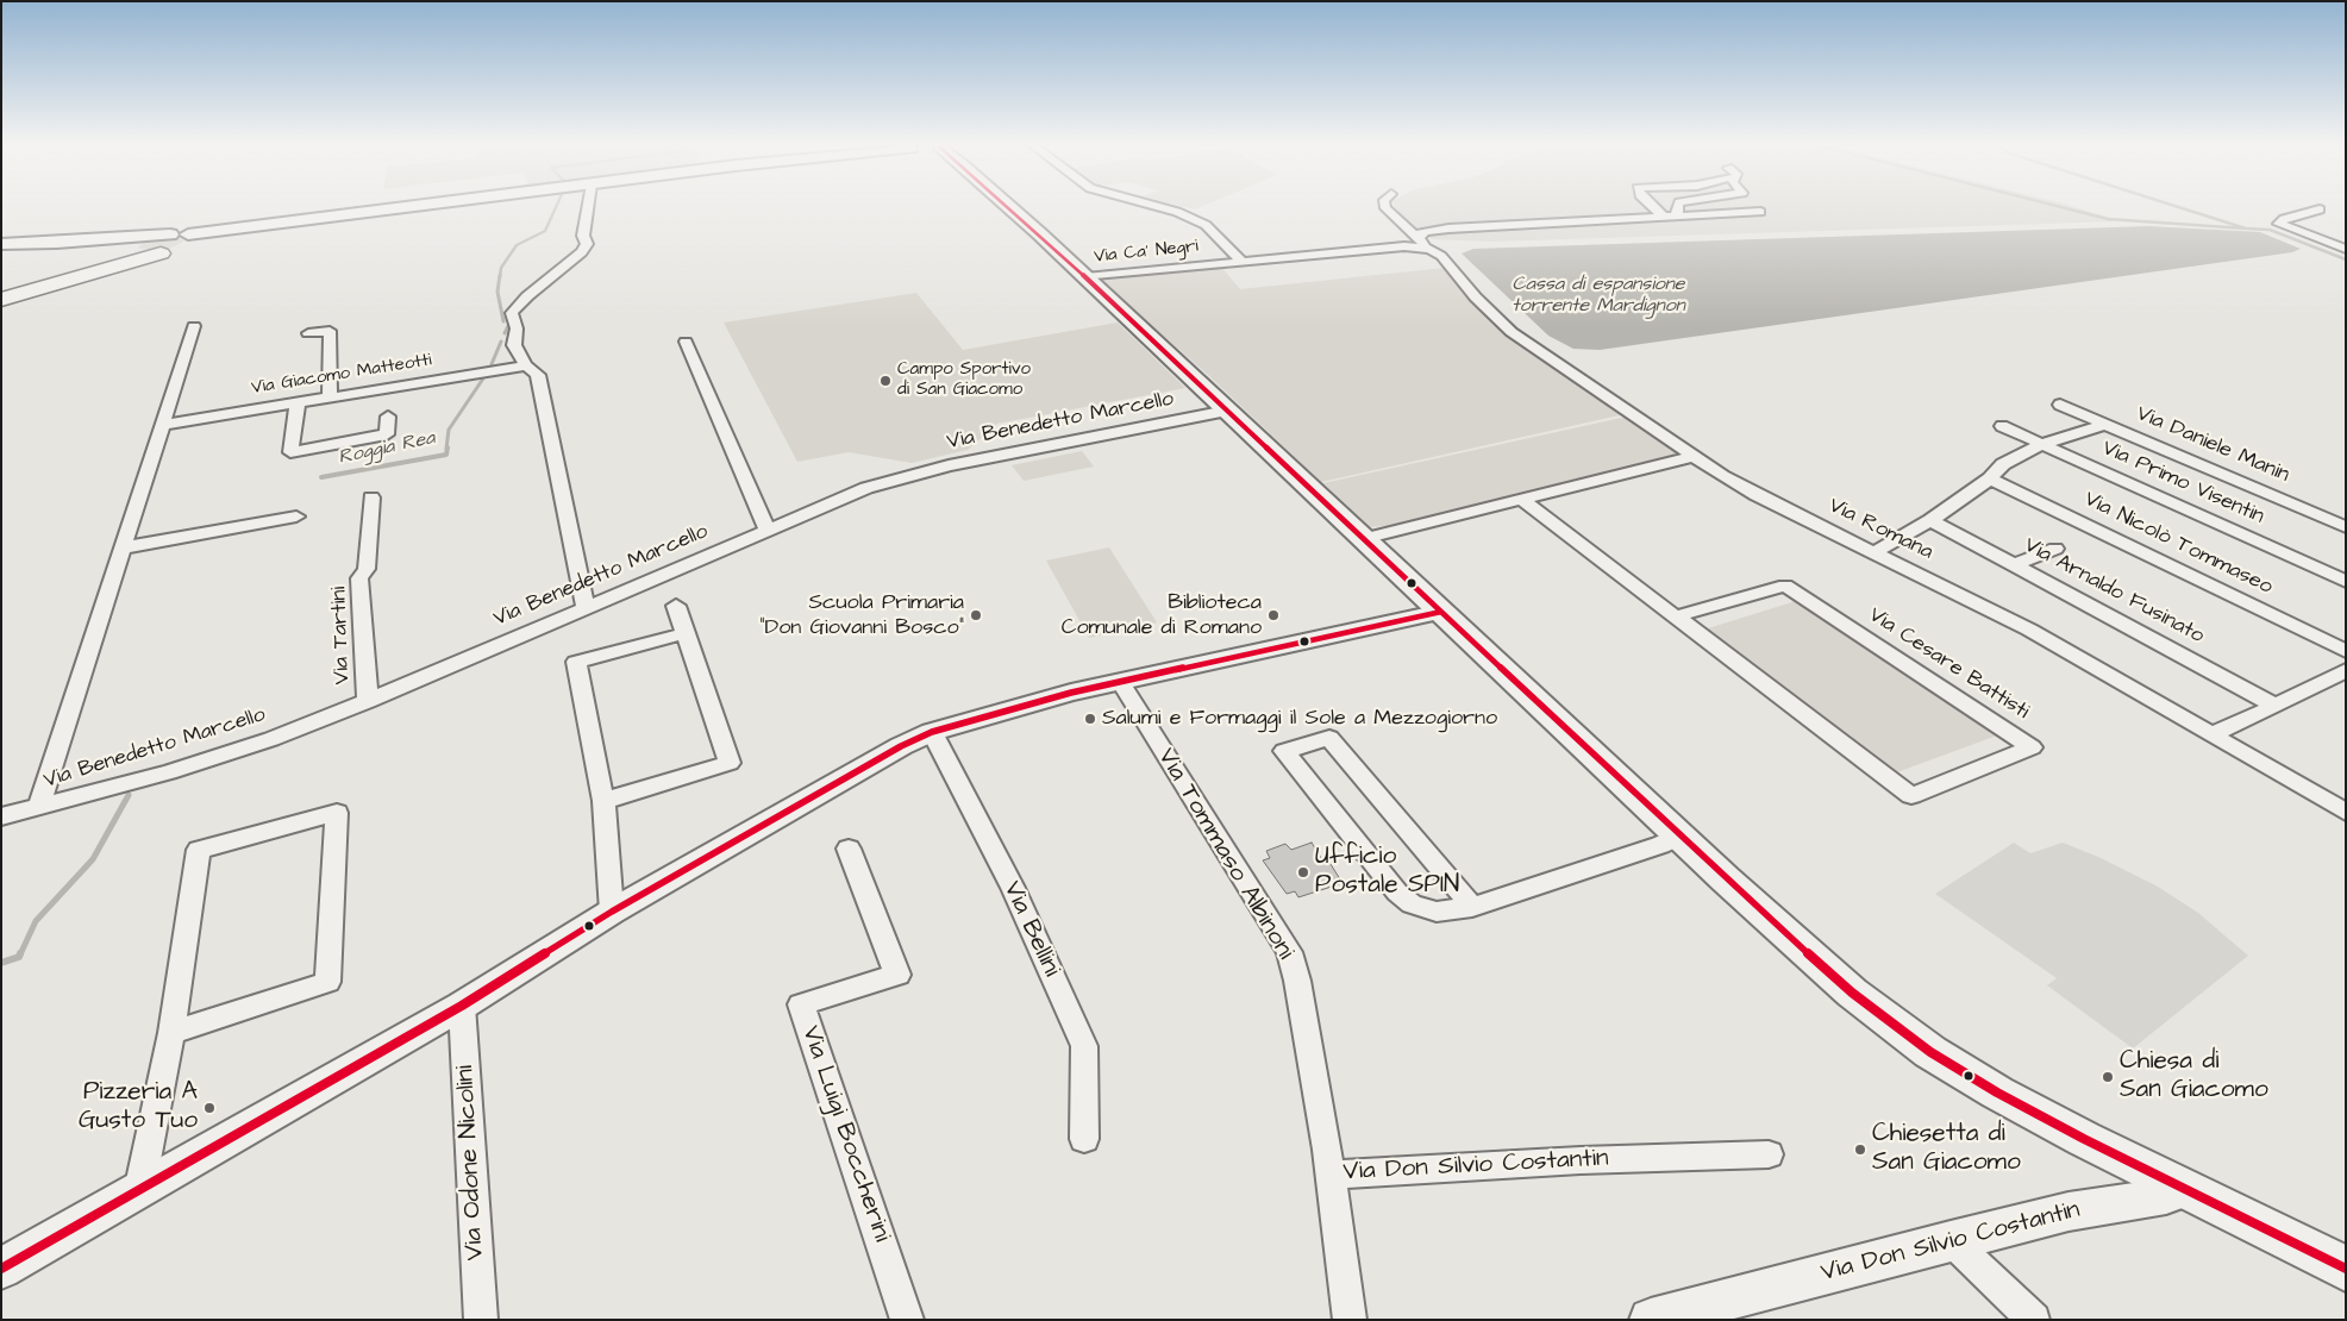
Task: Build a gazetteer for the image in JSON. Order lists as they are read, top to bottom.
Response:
{
  "streets": {
    "street": [
      "Via Ca' Negri",
      "Via Giacomo Matteotti",
      "Via Benedetto Marcello",
      "Via Daniele Manin",
      "Via Primo Visentin",
      "Via Romana",
      "Via Nicolò Tommaseo",
      "Via Arnaldo Fusinato",
      "Via Tartini",
      "Via Cesare Battisti",
      "Via Tommaso Albinoni",
      "Via Bellini",
      "Via Luigi Boccherini",
      "Via Odone Nicolini",
      "Via Don Silvio Costantin"
    ]
  },
  "crossings": [
    ["Via Ca' Negri", "Via Romana"],
    ["Via Benedetto Marcello", "Via Tartini"],
    ["Via Tommaso Albinoni", "Via Don Silvio Costantin"]
  ],
  "water": ["Cassa di espansione torrente Mardignon", "Roggia Rea"],
  "places": [
    "Campo Sportivo di San Giacomo",
    "Scuola Primaria \"Don Giovanni Bosco\"",
    "Biblioteca Comunale di Romano",
    "Salumi e Formaggi il Sole a Mezzogiorno",
    "Ufficio Postale SPIN",
    "Chiesa di San Giacomo",
    "Pizzeria A Gusto Tuo",
    "Chiesetta di San Giacomo"
  ]
}
